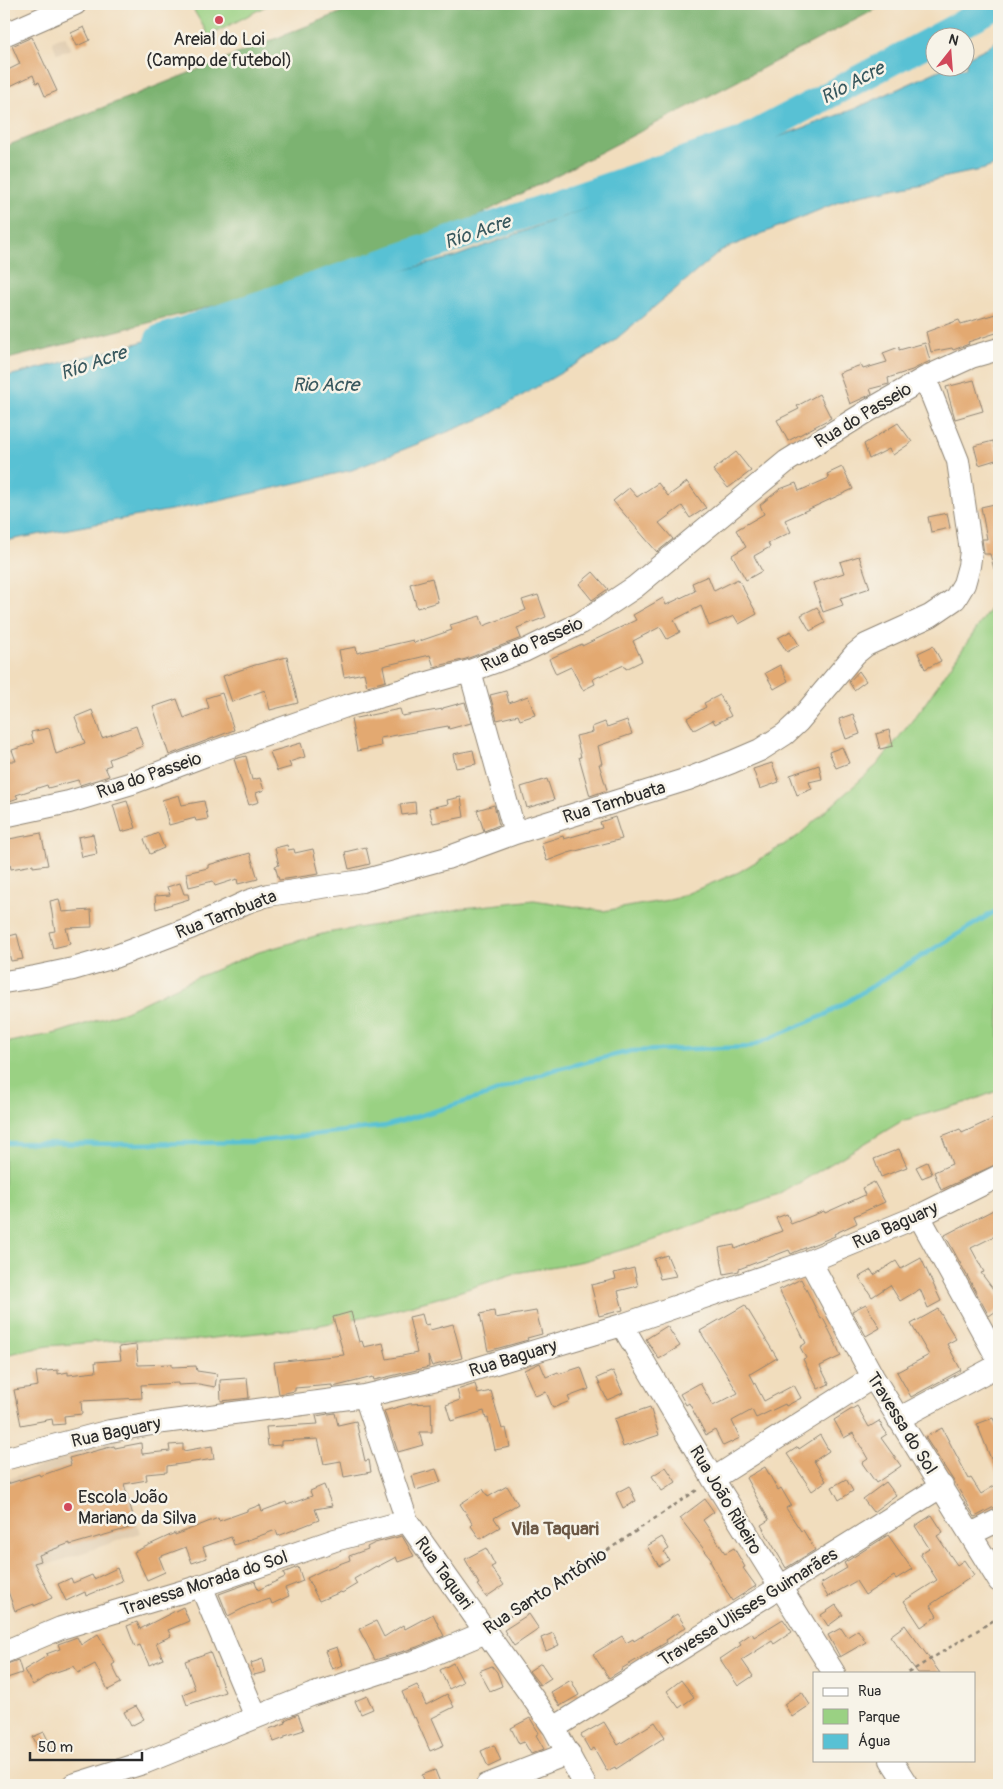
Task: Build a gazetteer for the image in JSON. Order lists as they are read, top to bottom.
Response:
{
  "streets": {
    "street": [
      "Rua do Passeio",
      "Rua Tambuata",
      "Rua Baguary",
      "Travessa do Sol",
      "Rua João Ribeiro",
      "Rua Taquari",
      "Travessa Morada do Sol",
      "Rua Santo Antônio",
      "Travessa Ulisses Guimarães"
    ]
  },
  "crossings": [
    ["Rua do Passeio", "Rua Tambuata"],
    ["Rua Baguary", "Travessa do Sol"],
    ["Rua Baguary", "Rua João Ribeiro"],
    ["Rua Baguary", "Rua Taquari"],
    ["Travessa do Sol", "Travessa Ulisses Guimarães"],
    ["Rua João Ribeiro", "Rua Santo Antônio"],
    ["Rua João Ribeiro", "Travessa Ulisses Guimarães"],
    ["Rua Taquari", "Travessa Morada do Sol"],
    ["Rua Taquari", "Rua Santo Antônio"],
    ["Rua Taquari", "Travessa Ulisses Guimarães"]
  ],
  "districts": ["Vila Taquari"],
  "water": ["Río Acre", "Rio Acre"],
  "places": ["Areial do Loi (Campo de futebol)", "Escola João Mariano da Silva"],
  "legend": ["Rua", "Parque", "Água"],
  "scale_bar": "50 m",
  "north": "top"
}
